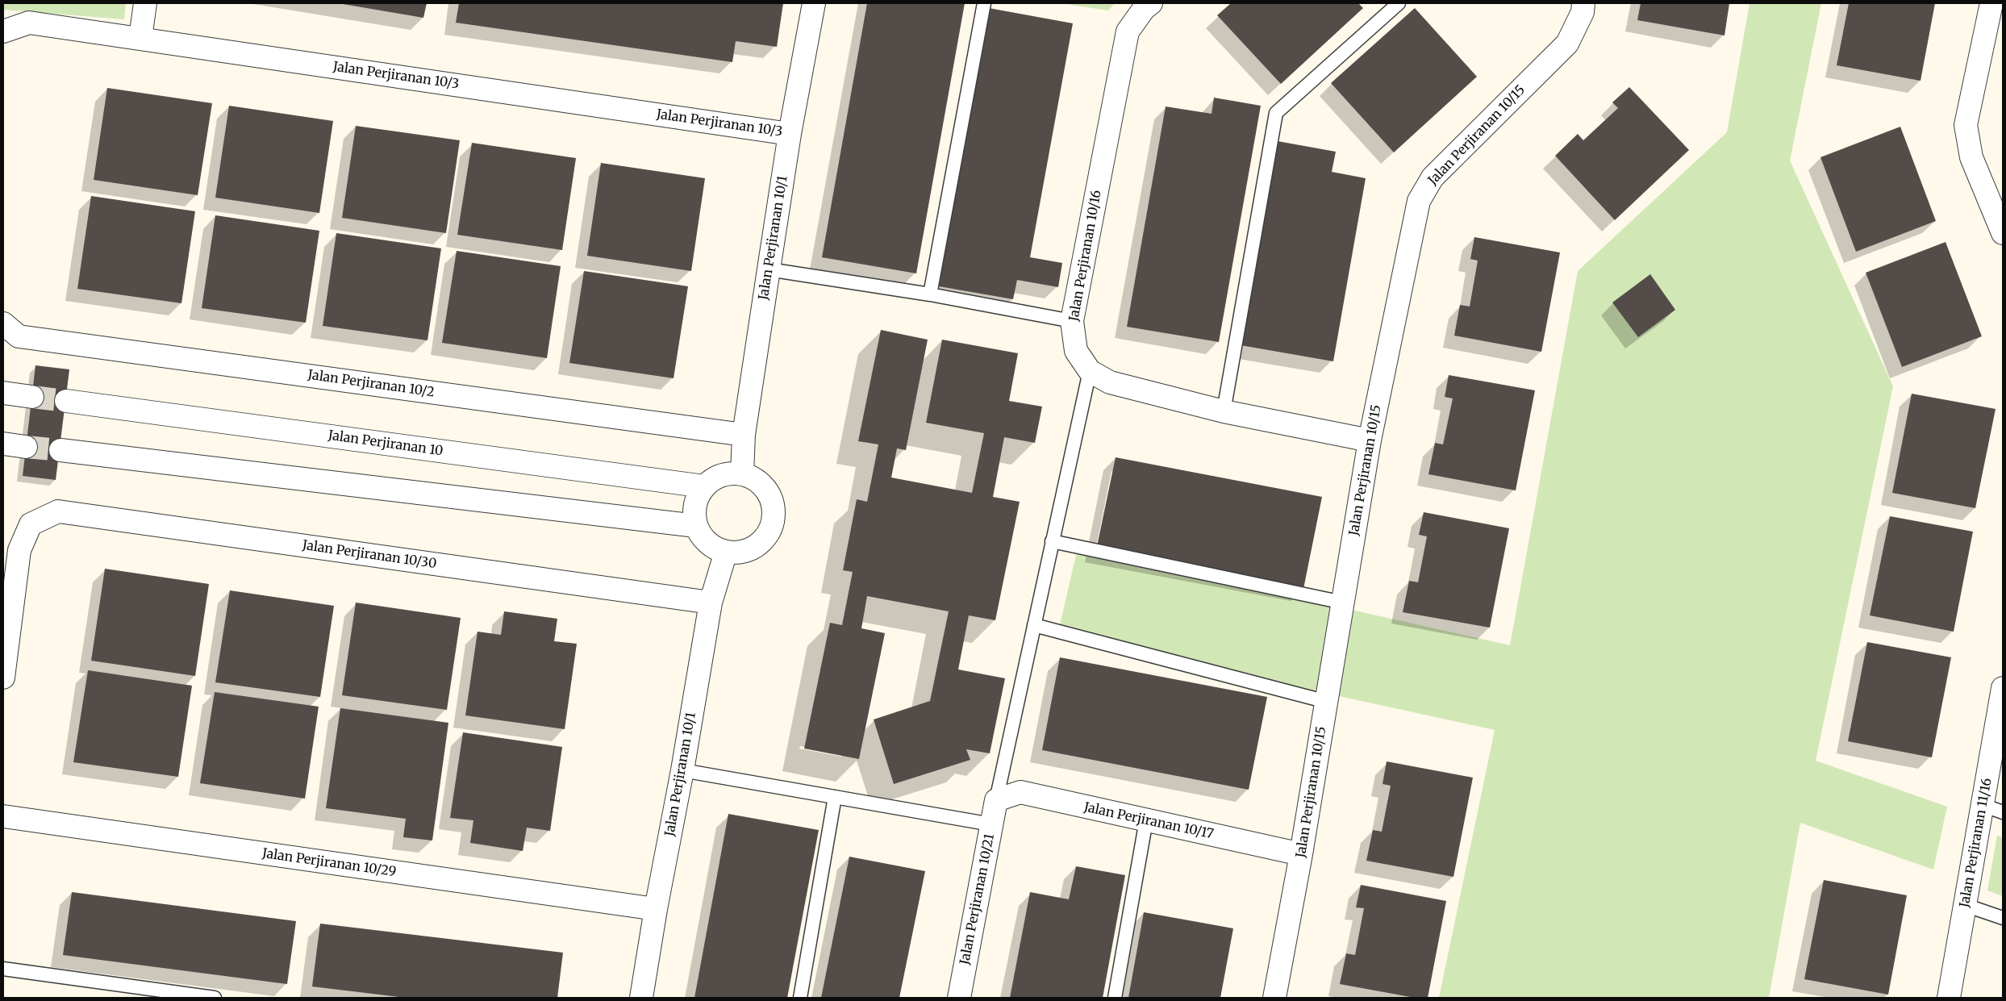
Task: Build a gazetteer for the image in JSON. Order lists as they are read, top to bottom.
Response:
{
  "streets": {
    "street": [
      "Jalan Perjiranan 10/3",
      "Jalan Perjiranan 10/15",
      "Jalan Perjiranan 10/1",
      "Jalan Perjiranan 10/16",
      "Jalan Perjiranan 10/2",
      "Jalan Perjiranan 10",
      "Jalan Perjiranan 10/30",
      "Jalan Perjiranan 10/17",
      "Jalan Perjiranan 11/16",
      "Jalan Perjiranan 10/29",
      "Jalan Perjiranan 10/21"
    ]
  },
  "crossings": [
    ["Jalan Perjiranan 10/3", "Jalan Perjiranan 10/1"],
    ["Jalan Perjiranan 10/15", "Jalan Perjiranan 10/16"],
    ["Jalan Perjiranan 10/15", "Jalan Perjiranan 10/17"],
    ["Jalan Perjiranan 10/1", "Jalan Perjiranan 10/2"],
    ["Jalan Perjiranan 10/1", "Jalan Perjiranan 10"],
    ["Jalan Perjiranan 10/1", "Jalan Perjiranan 10/30"],
    ["Jalan Perjiranan 10/1", "Jalan Perjiranan 10/29"],
    ["Jalan Perjiranan 10/17", "Jalan Perjiranan 10/21"]
  ]
}
